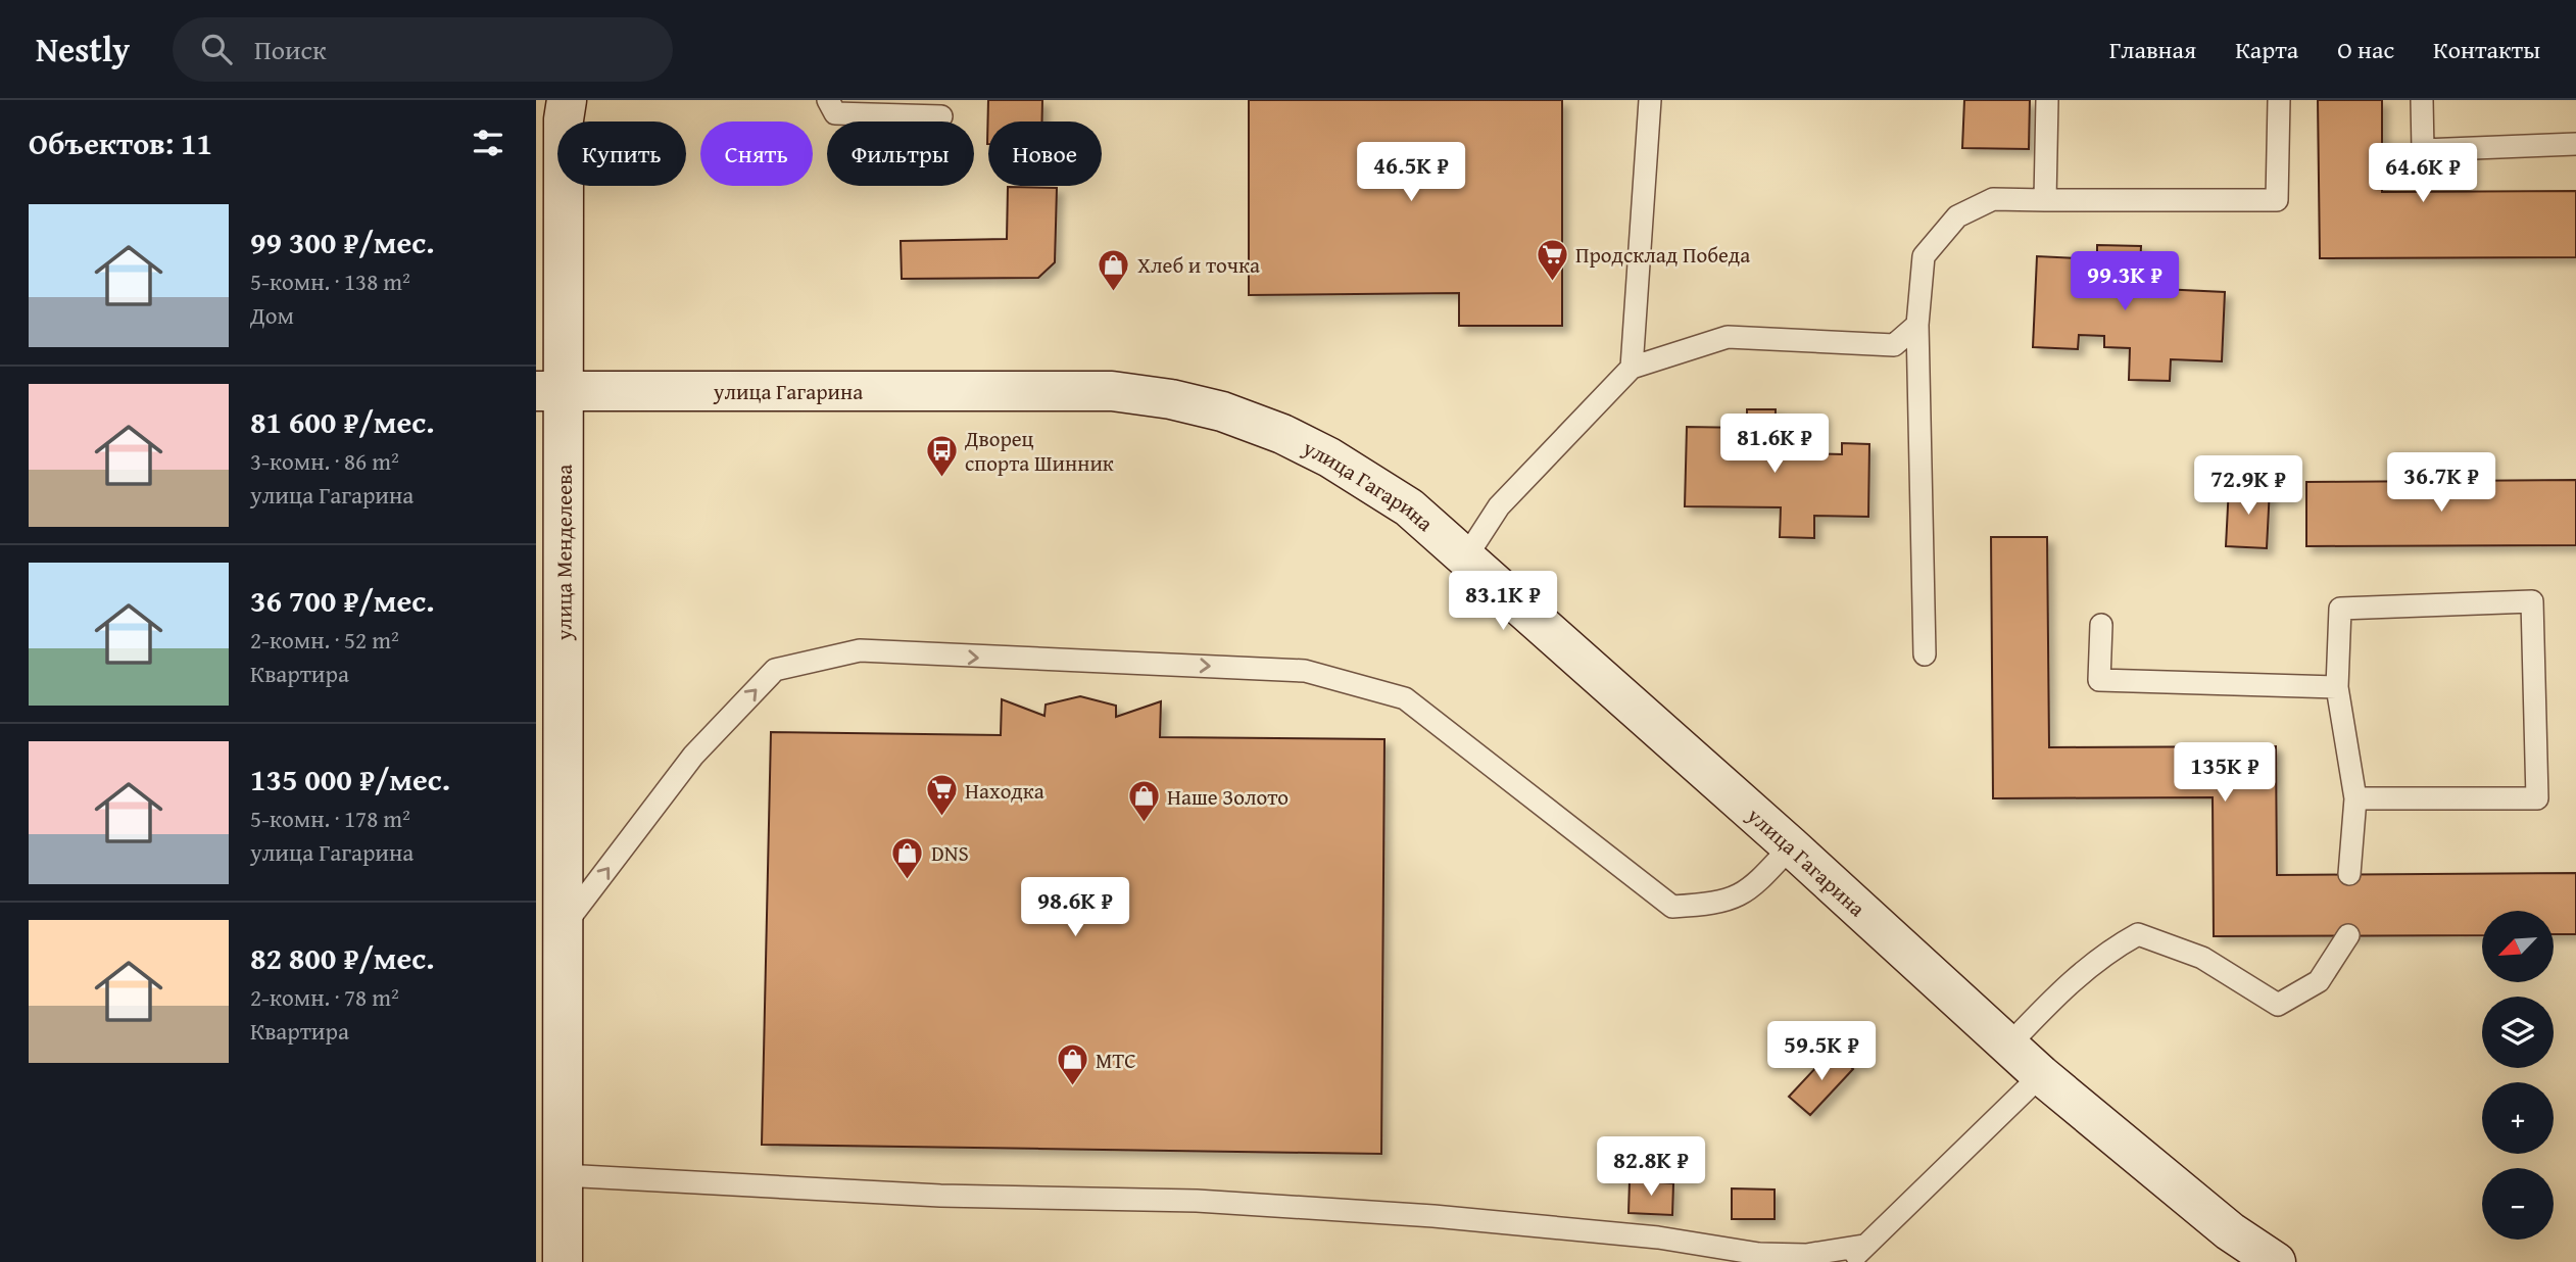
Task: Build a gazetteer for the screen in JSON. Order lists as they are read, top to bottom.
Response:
{
  "streets": {
    "main road": ["улица Гагарина", "улица Менделеева"]
  },
  "crossings": [
    ["улица Гагарина", "улица Менделеева"]
  ],
  "places": {
    "supermarket": ["Продсклад Победа", "Находка"],
    "shop": [
      "Хлеб и точка",
      "Наше Золото",
      "DNS",
      "МТС"
    ],
    "bus stop": ["Дворец спорта Шинник"]
  },
  "north": "bottom left",
  "page": {
    "header": "Nestly",
    "search": "Поиск",
    "nav": [
      "Главная",
      "Карта",
      "О нас",
      "Контакты"
    ],
    "heading": "Объектов: 11",
    "chip": [
      "Купить",
      "Снять",
      "Фильтры",
      "Новое"
    ],
    "price": [
      "46.5K ₽",
      "64.6K ₽",
      "99.3K ₽",
      "81.6K ₽",
      "36.7K ₽",
      "72.9K ₽",
      "83.1K ₽",
      "135K ₽",
      "98.6K ₽",
      "59.5K ₽",
      "82.8K ₽"
    ],
    "list": [
      {
        "name": "99 300 ₽/мес.",
        "note": "5-комн. · 138 m² · Дом"
      },
      {
        "name": "81 600 ₽/мес.",
        "note": "3-комн. · 86 m² · улица Гагарина"
      },
      {
        "name": "36 700 ₽/мес.",
        "note": "2-комн. · 52 m² · Квартира"
      },
      {
        "name": "135 000 ₽/мес.",
        "note": "5-комн. · 178 m² · улица Гагарина"
      },
      {
        "name": "82 800 ₽/мес.",
        "note": "2-комн. · 78 m² · Квартира"
      }
    ],
    "map_buttons": ["+", "−"]
  }
}
